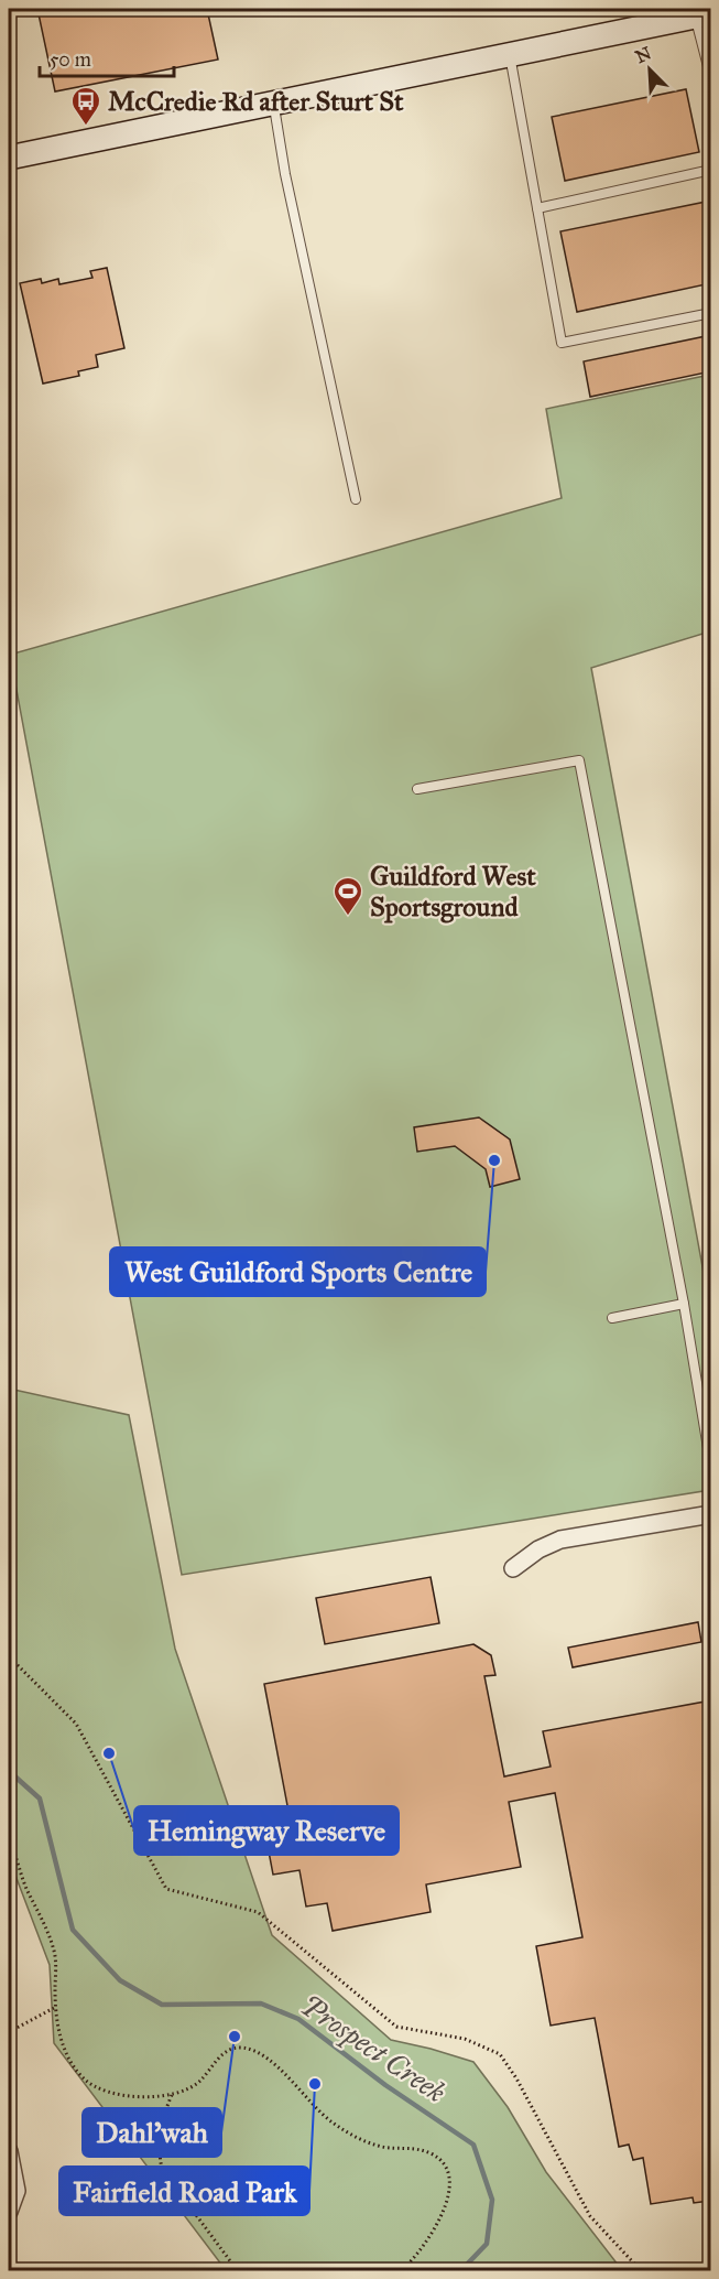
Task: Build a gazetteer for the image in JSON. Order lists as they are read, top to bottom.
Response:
{
  "water": ["Prospect Creek"],
  "places": {
    "bus stop": ["McCredie Rd after Sturt St"],
    "sports": ["Guildford West Sportsground"],
    "other": [
      "West Guildford Sports Centre",
      "Hemingway Reserve",
      "Dahl'wah",
      "Fairfield Road Park"
    ]
  },
  "scale_bar": "50 m",
  "north": "top left"
}
